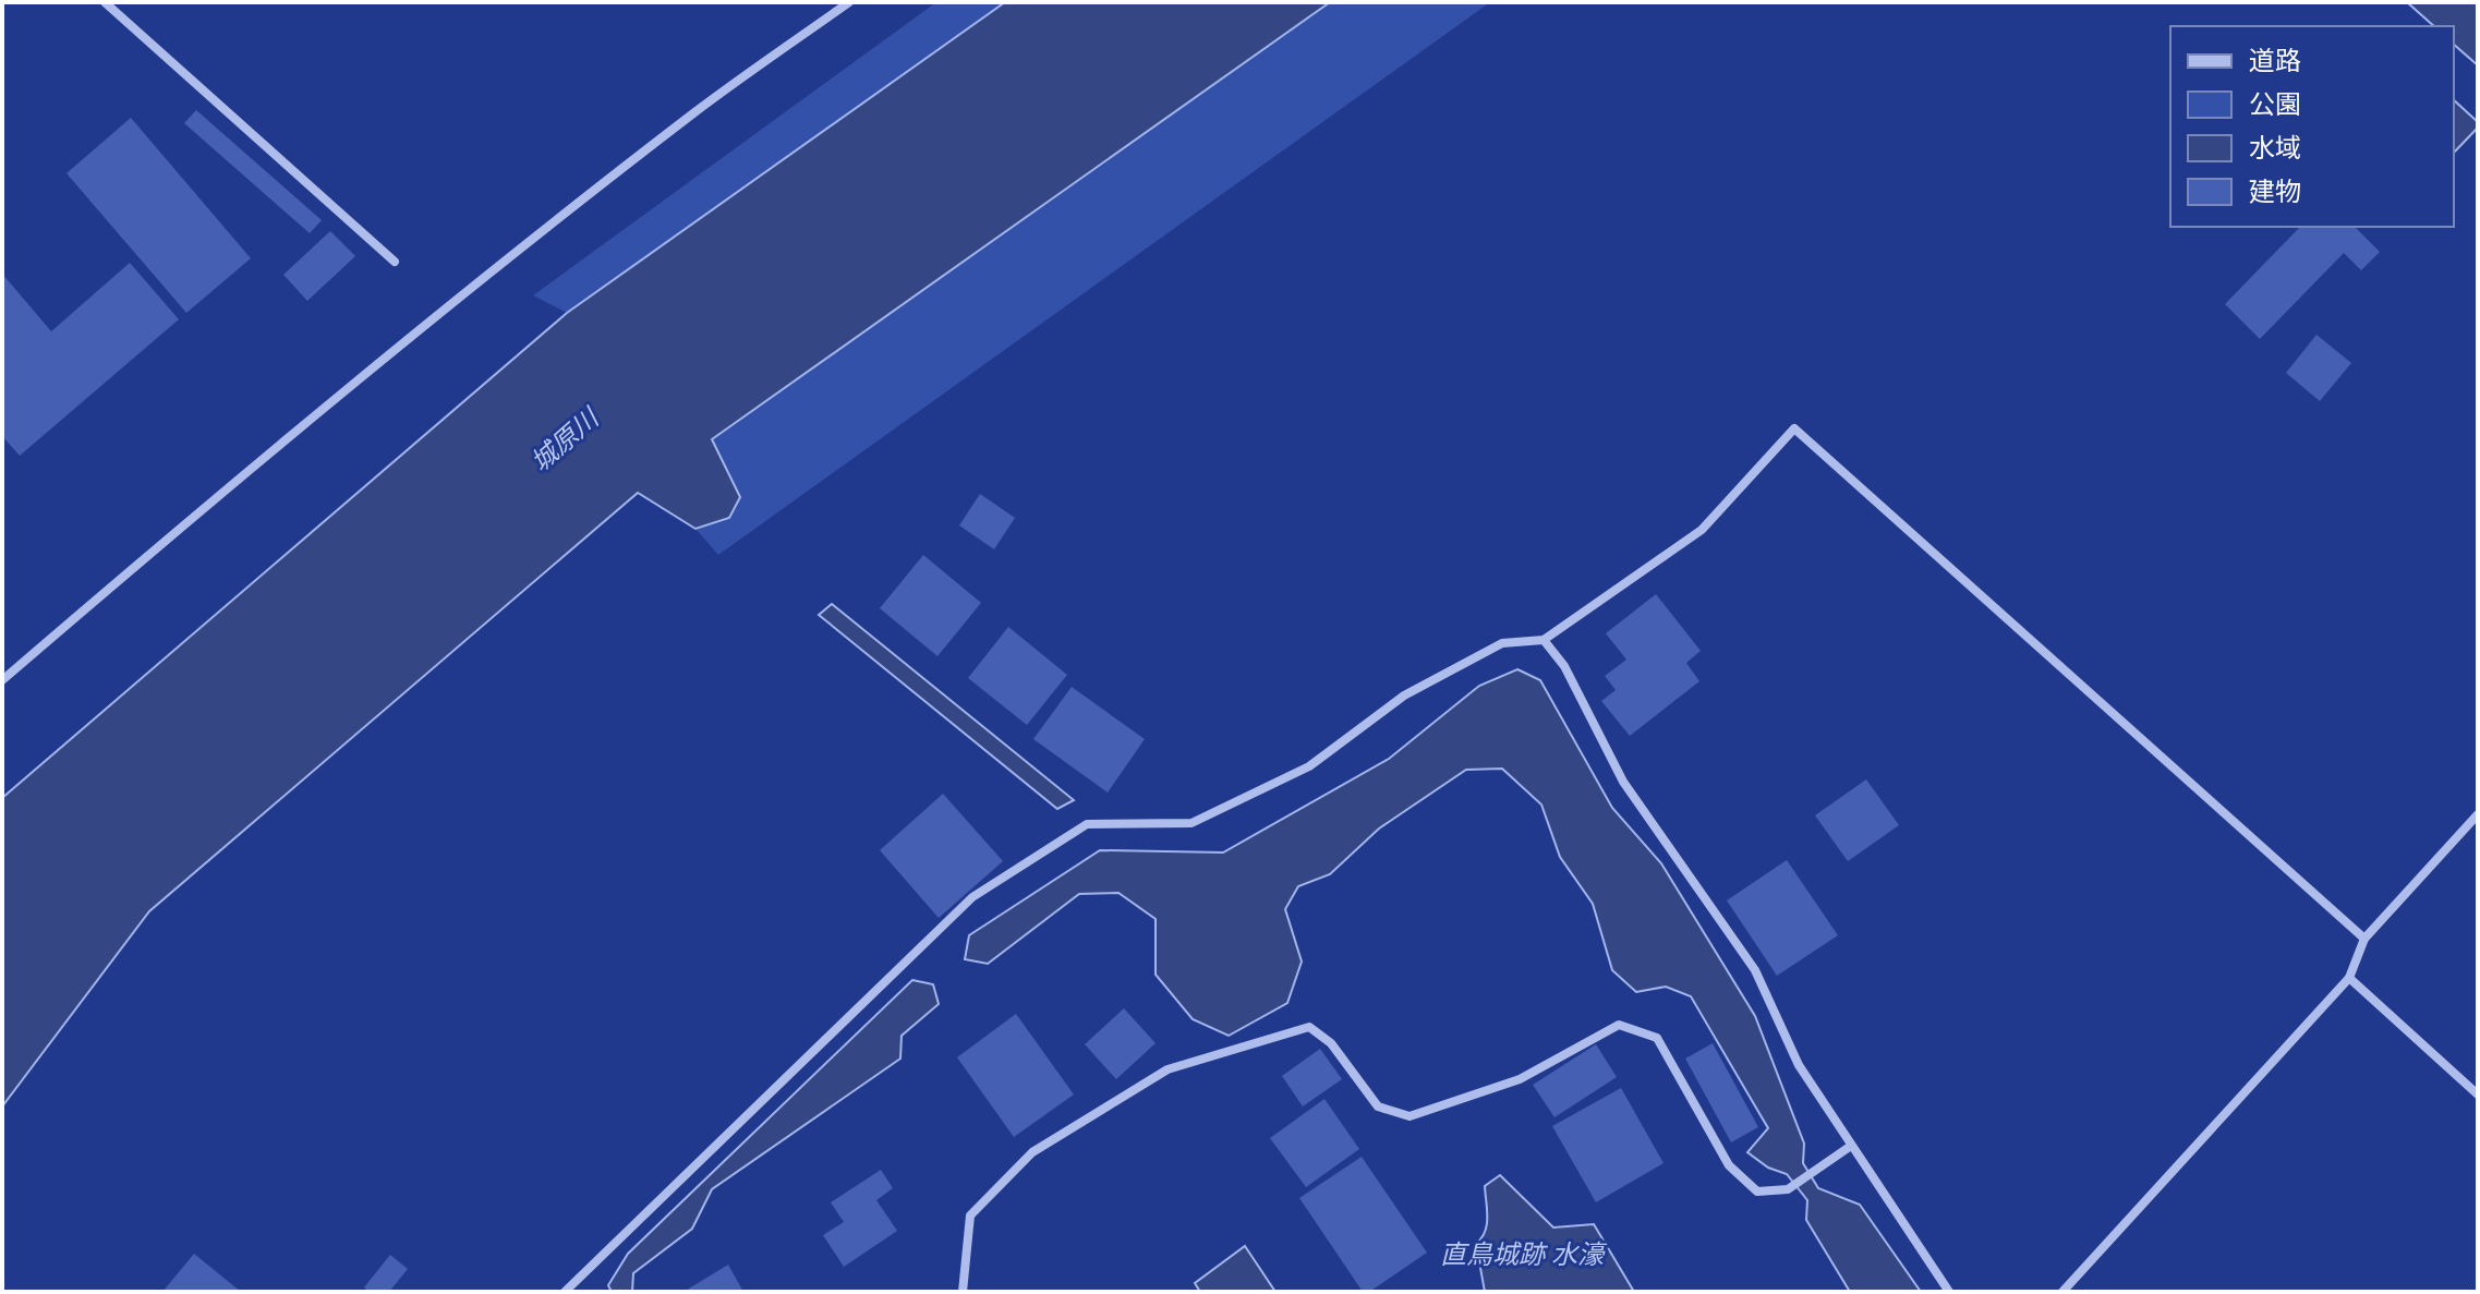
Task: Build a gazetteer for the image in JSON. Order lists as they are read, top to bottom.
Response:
{
  "water": ["城原川", "直鳥城跡 水濠"],
  "legend": [
    "道路",
    "公園",
    "水域",
    "建物"
  ]
}
